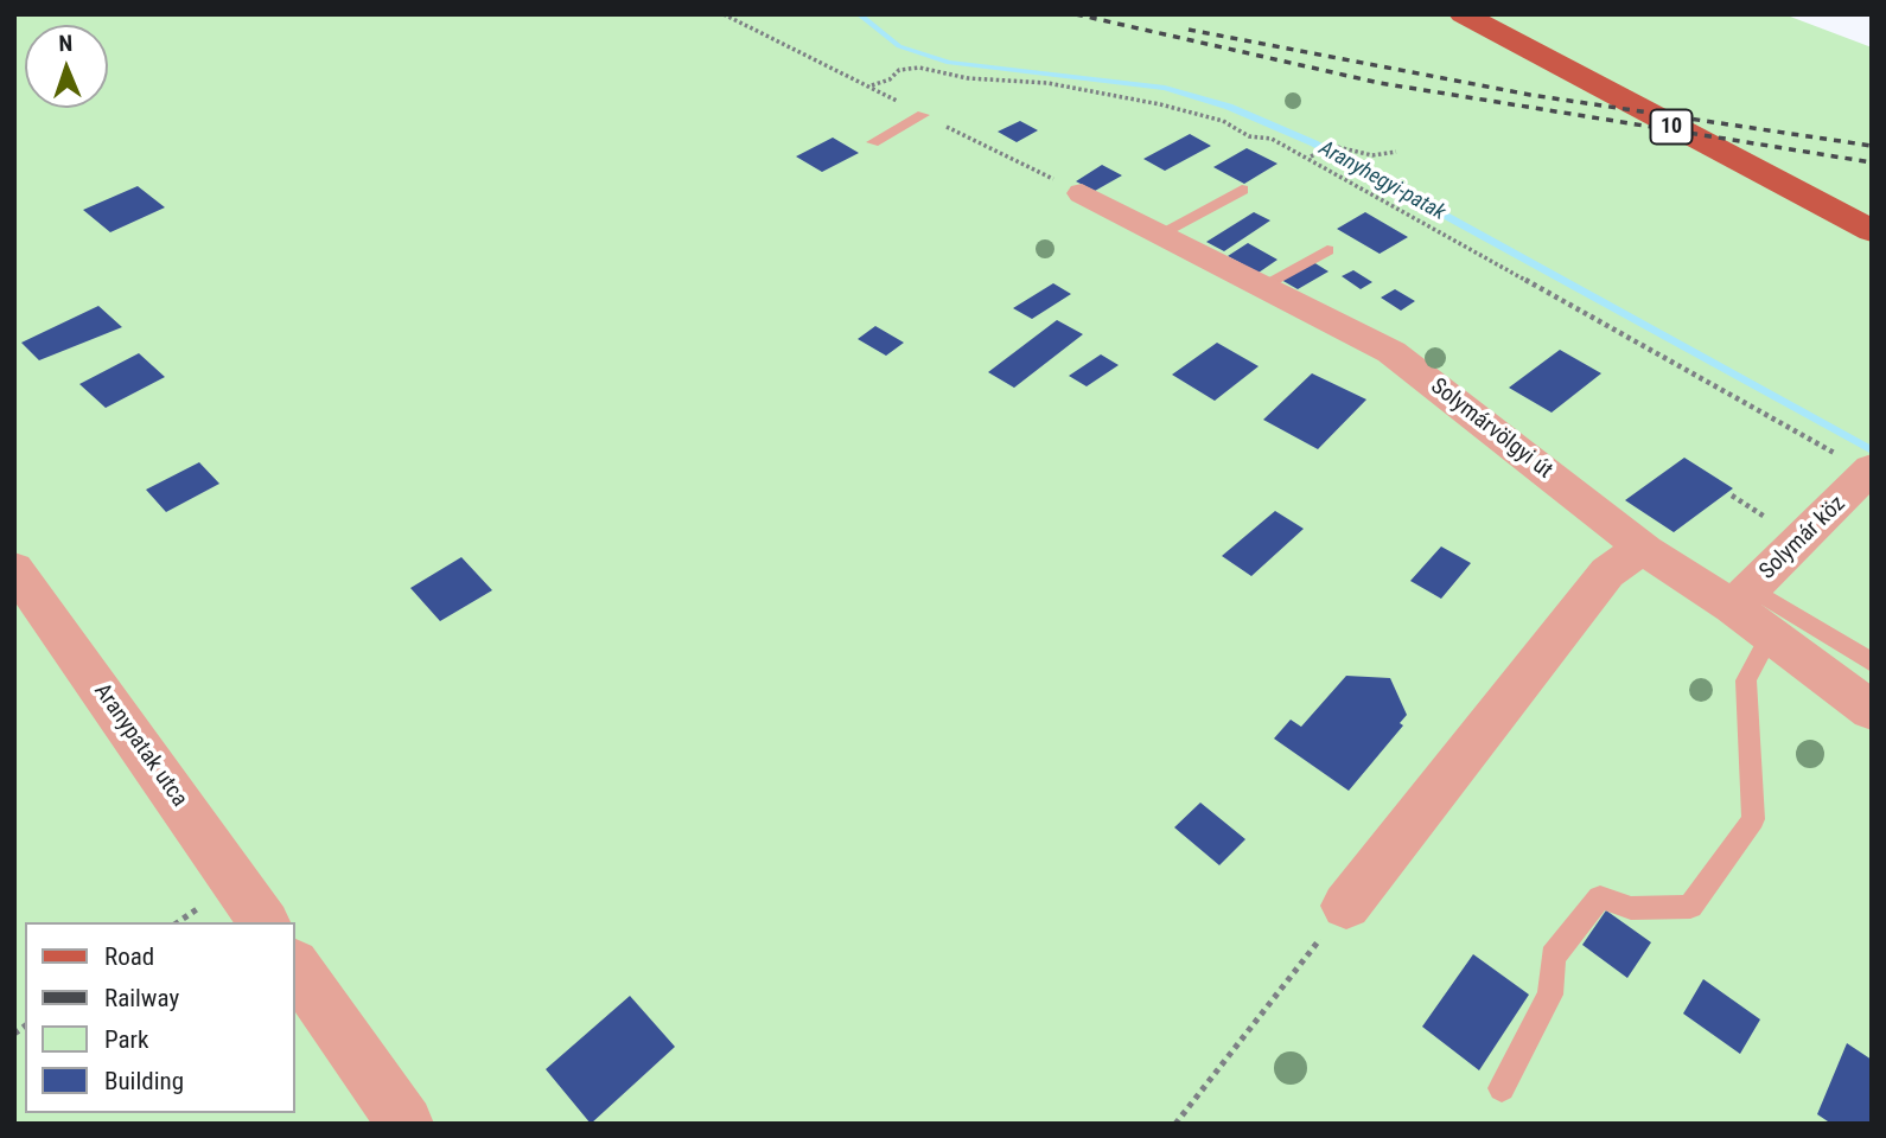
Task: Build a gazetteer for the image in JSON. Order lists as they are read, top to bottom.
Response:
{
  "streets": {
    "main road": ["10"],
    "street": ["Solymárvölgyi út", "Solymár köz", "Aranypatak utca"]
  },
  "crossings": [
    ["Solymárvölgyi út", "Solymár köz"]
  ],
  "water": ["Aranyhegyi-patak"],
  "legend": [
    "Road",
    "Railway",
    "Park",
    "Building"
  ],
  "north": "top"
}
